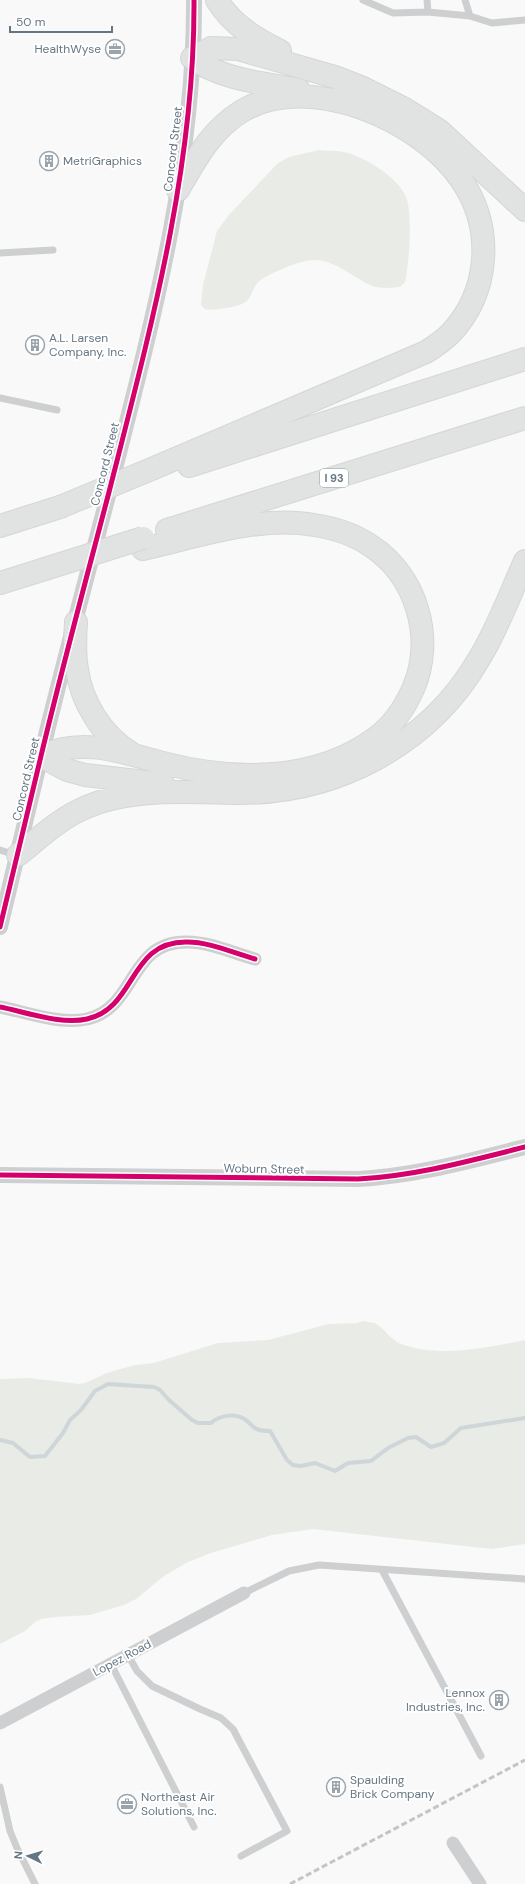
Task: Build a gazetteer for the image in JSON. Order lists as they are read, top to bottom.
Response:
{
  "streets": {
    "highway": ["I 93"],
    "street": ["Concord Street", "Woburn Street", "Lopez Road"]
  },
  "places": {
    "office": ["HealthWyse", "Northeast Air Solutions, Inc."],
    "building": [
      "MetriGraphics",
      "A.L. Larsen Company, Inc.",
      "Lennox Industries, Inc.",
      "Spaulding Brick Company"
    ]
  },
  "scale_bar": "50 m",
  "north": "left"
}
